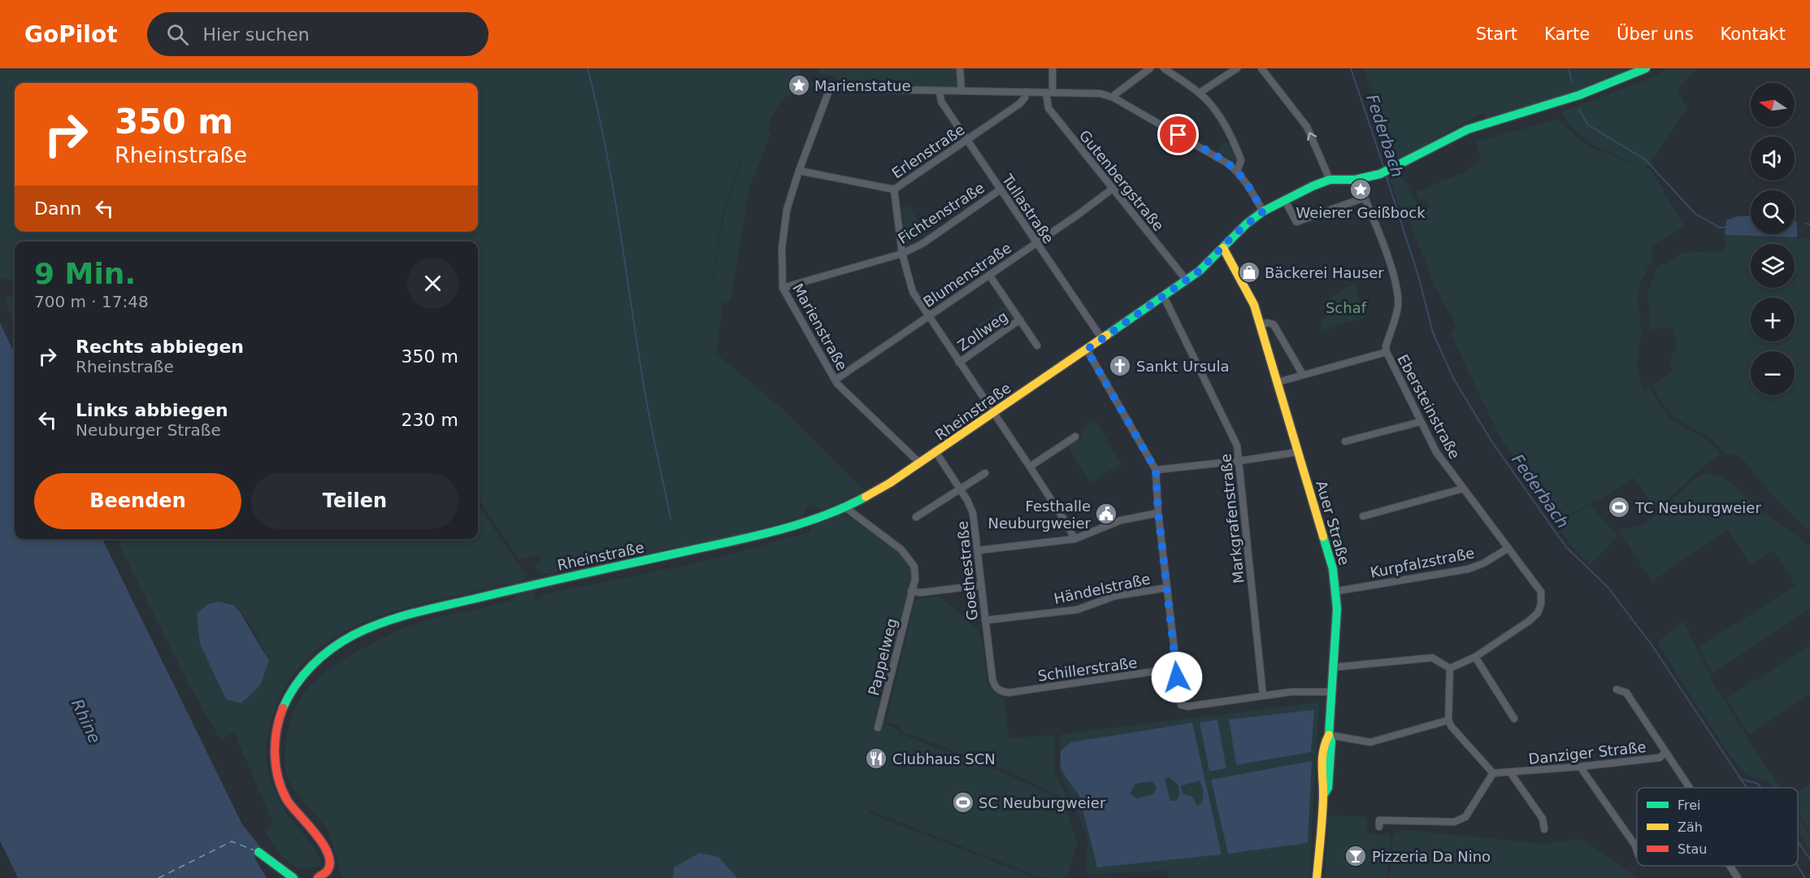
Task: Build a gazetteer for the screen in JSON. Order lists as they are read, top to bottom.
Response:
{
  "streets": {
    "main road": ["Rheinstraße", "Auer Straße"],
    "street": [
      "Erlenstraße",
      "Gutenbergstraße",
      "Tullastraße",
      "Fichtenstraße",
      "Blumenstraße",
      "Marienstraße",
      "Zollweg",
      "Ebersteinstraße",
      "Markgrafenstraße",
      "Kurpfalzstraße",
      "Goethestraße",
      "Händelstraße",
      "Pappelweg",
      "Schillerstraße",
      "Danziger Straße"
    ]
  },
  "crossings": [
    ["Erlenstraße", "Tullastraße"],
    ["Erlenstraße", "Marienstraße"],
    ["Gutenbergstraße", "Blumenstraße"],
    ["Gutenbergstraße", "Rheinstraße"],
    ["Tullastraße", "Fichtenstraße"],
    ["Tullastraße", "Blumenstraße"],
    ["Tullastraße", "Marienstraße"],
    ["Tullastraße", "Rheinstraße"],
    ["Fichtenstraße", "Marienstraße"],
    ["Blumenstraße", "Marienstraße"],
    ["Blumenstraße", "Zollweg"],
    ["Marienstraße", "Rheinstraße"],
    ["Ebersteinstraße", "Rheinstraße"],
    ["Ebersteinstraße", "Kurpfalzstraße"],
    ["Rheinstraße", "Markgrafenstraße"],
    ["Rheinstraße", "Auer Straße"],
    ["Rheinstraße", "Goethestraße"],
    ["Rheinstraße", "Pappelweg"],
    ["Auer Straße", "Kurpfalzstraße"],
    ["Goethestraße", "Händelstraße"],
    ["Goethestraße", "Schillerstraße"]
  ],
  "water": ["Federbach", "Rhine"],
  "parks": ["Schaf"],
  "places": {
    "place": ["Marienstatue", "Weierer Geißbock"],
    "shop": ["Bäckerei Hauser"],
    "church": ["Sankt Ursula"],
    "sports": ["TC Neuburgweier", "SC Neuburgweier"],
    "public building": ["Festhalle Neuburgweier"],
    "restaurant": ["Clubhaus SCN"],
    "bar": ["Pizzeria Da Nino"]
  },
  "legend": ["Frei", "Zäh", "Stau"],
  "north": "left",
  "page": {
    "header": "GoPilot",
    "search": "Hier suchen",
    "nav": [
      "Start",
      "Karte",
      "Über uns",
      "Kontakt"
    ],
    "map_buttons": ["+", "−"],
    "turn": ["350 m", "Rheinstraße"],
    "then": "Dann",
    "heading": ["9 Min.", "700 m · 17:48"],
    "list": [
      {
        "name": "Rechts abbiegen",
        "note": "Rheinstraße",
        "value": "350 m"
      },
      {
        "name": "Links abbiegen",
        "note": "Neuburger Straße",
        "value": "230 m"
      }
    ],
    "buttons": ["Beenden", "Teilen"]
  }
}
